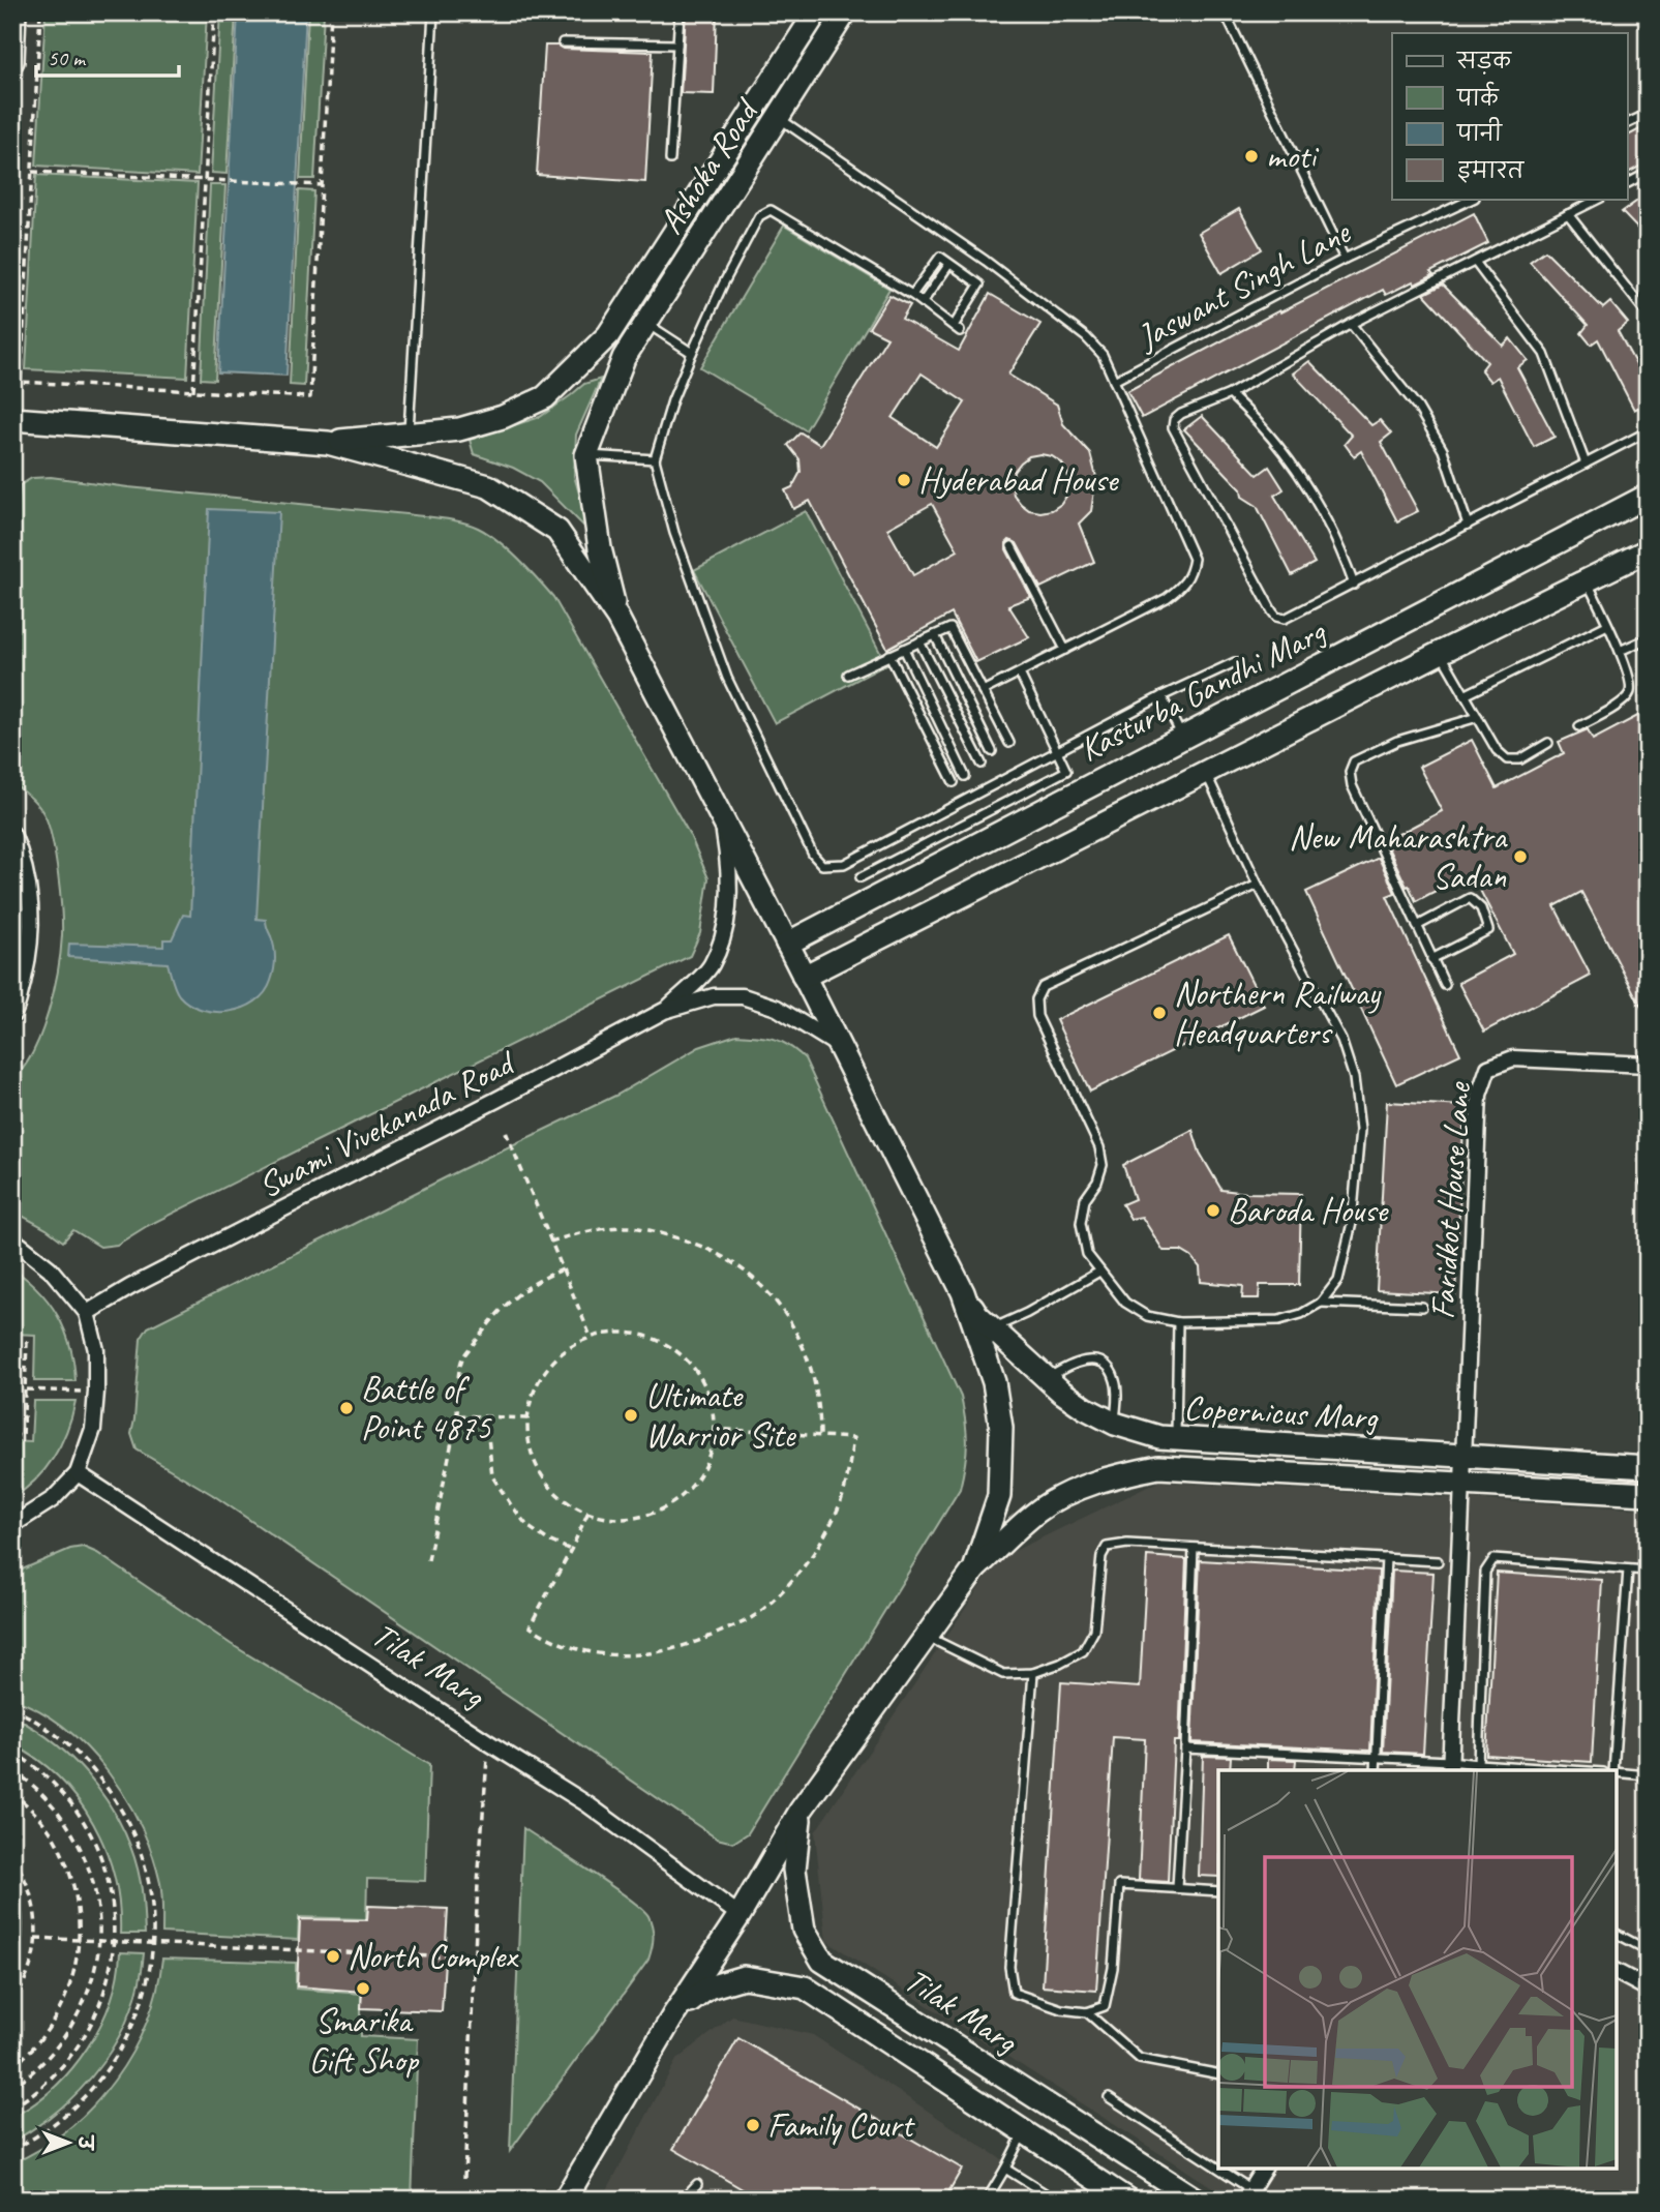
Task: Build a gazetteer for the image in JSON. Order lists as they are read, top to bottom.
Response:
{
  "streets": {
    "main road": [
      "Ashoka Road",
      "Kasturba Gandhi Marg",
      "Copernicus Marg",
      "Tilak Marg"
    ],
    "street": ["Swami Vivekanada Road", "Faridkot House Lane"],
    "lane": ["Jaswant Singh Lane"]
  },
  "crossings": [
    ["Faridkot House Lane", "Copernicus Marg"]
  ],
  "places": [
    "moti",
    "Hyderabad House",
    "New Maharashtra Sadan",
    "Northern Railway Headquarters",
    "Baroda House",
    "Battle of Point 4875",
    "Ultimate Warrior Site",
    "North Complex",
    "Smarika Gift Shop",
    "Family Court"
  ],
  "legend": [
    "सड़क",
    "पार्क",
    "पानी",
    "इमारत"
  ],
  "scale_bar": "50 m",
  "north": "right"
}
